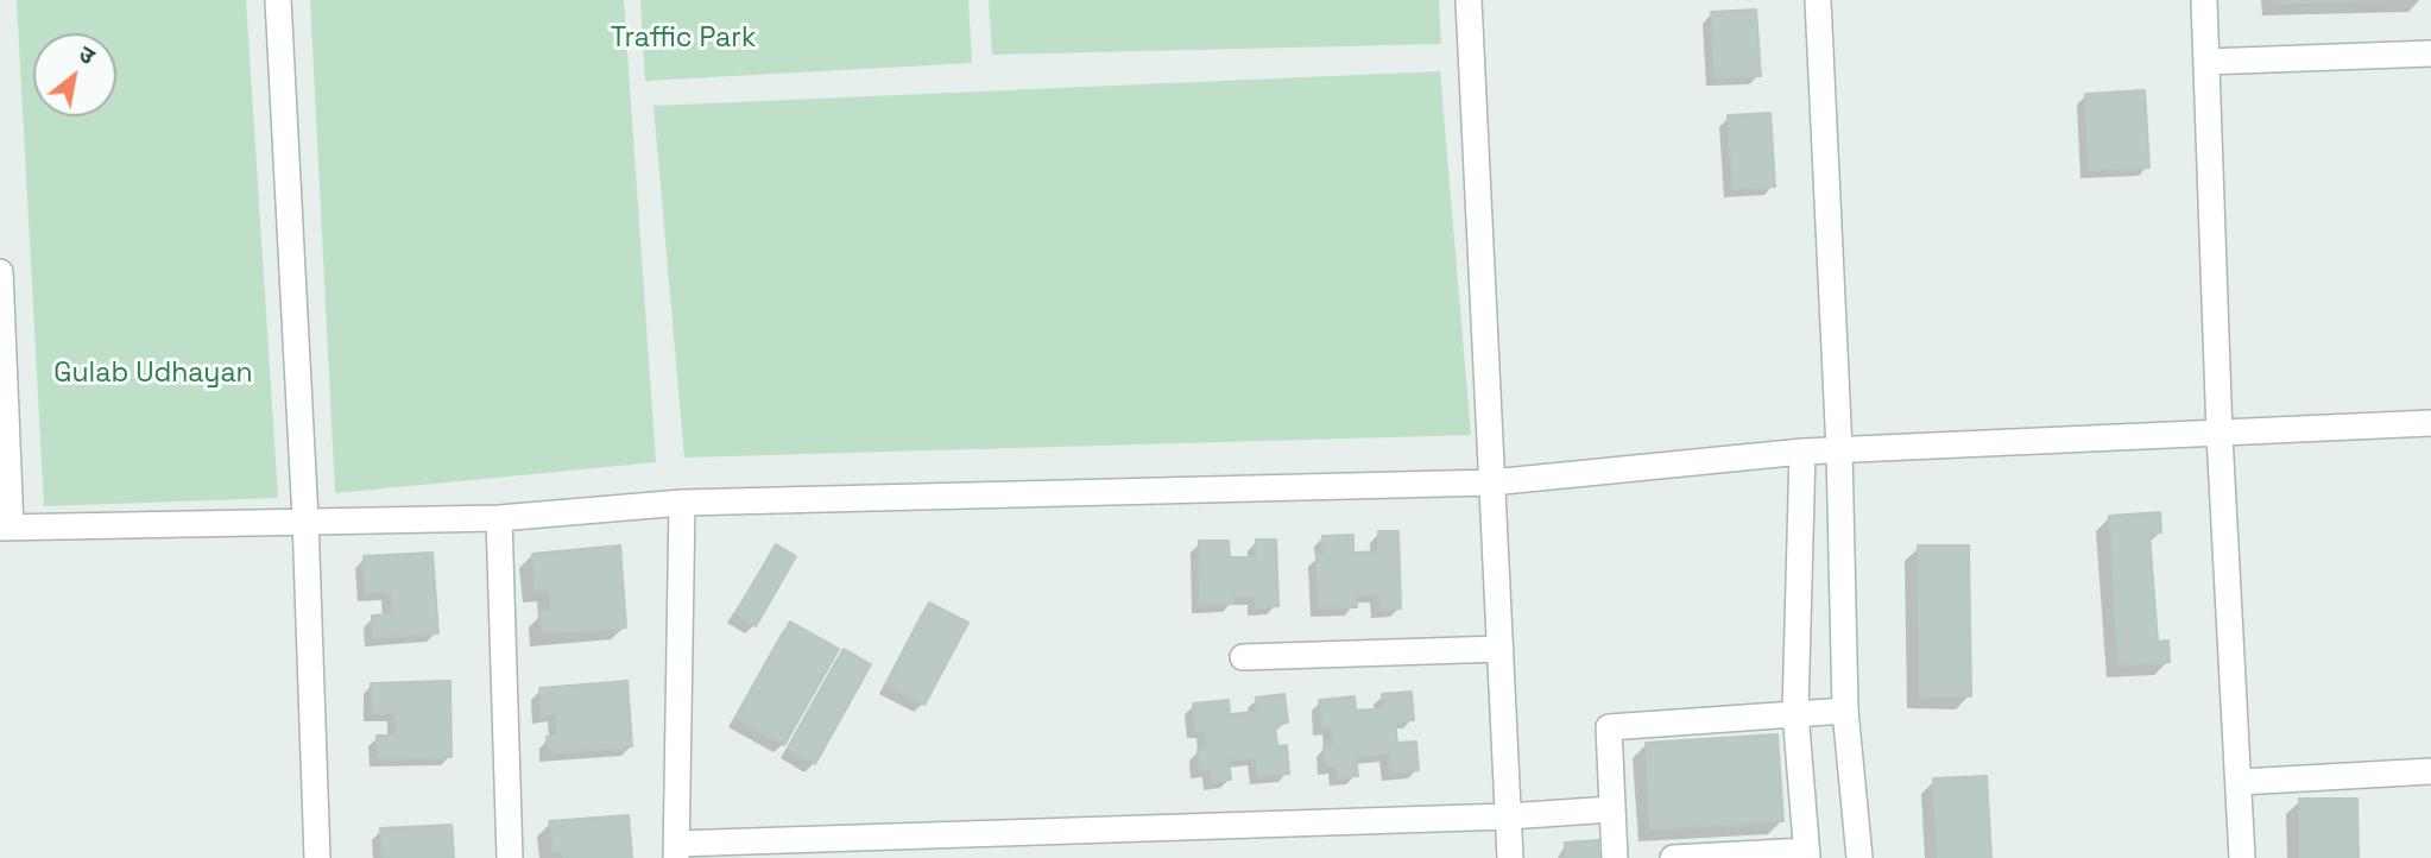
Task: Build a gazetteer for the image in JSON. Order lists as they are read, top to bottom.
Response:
{
  "parks": ["Traffic Park", "Gulab Udhayan"],
  "north": "top right"
}
